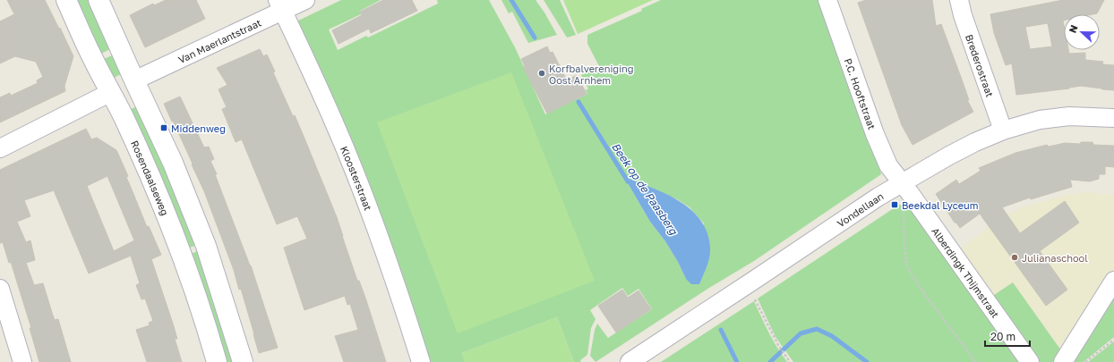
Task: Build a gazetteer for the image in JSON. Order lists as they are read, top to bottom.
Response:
{
  "streets": {
    "street": [
      "Van Maerlantstraat",
      "Brederostraat",
      "P.C. Hooftstraat",
      "Rosendaalseweg",
      "Kloosterstraat",
      "Vondellaan",
      "Alberdingk Thijmstraat"
    ]
  },
  "crossings": [
    ["Van Maerlantstraat", "Kloosterstraat"],
    ["Brederostraat", "Vondellaan"],
    ["P.C. Hooftstraat", "Vondellaan"],
    ["P.C. Hooftstraat", "Alberdingk Thijmstraat"],
    ["Vondellaan", "Alberdingk Thijmstraat"]
  ],
  "water": ["Beek op de Paasberg"],
  "places": {
    "other": ["Korfbalvereniging Oost Arnhem", "Julianaschool"],
    "transit": ["Middenweg", "Beekdal Lyceum"]
  },
  "scale_bar": "20 m",
  "north": "left"
}
